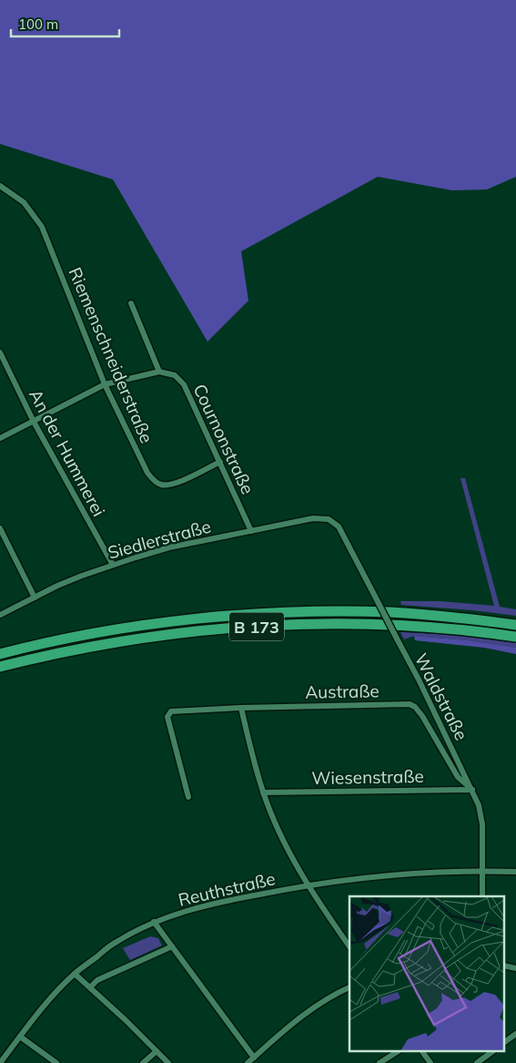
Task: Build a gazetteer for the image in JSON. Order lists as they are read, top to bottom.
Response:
{
  "streets": {
    "highway": ["B 173"],
    "street": [
      "Riemenschneiderstraße",
      "Cournonstraße",
      "An der Hummerei",
      "Siedlerstraße",
      "Austraße",
      "Waldstraße",
      "Wiesenstraße",
      "Reuthstraße"
    ]
  },
  "crossings": [
    ["Riemenschneiderstraße", "Cournonstraße"],
    ["Cournonstraße", "Siedlerstraße"],
    ["An der Hummerei", "Siedlerstraße"],
    ["Siedlerstraße", "Waldstraße"],
    ["Austraße", "Waldstraße"],
    ["Austraße", "Wiesenstraße"],
    ["Waldstraße", "Wiesenstraße"],
    ["Waldstraße", "Reuthstraße"]
  ],
  "scale_bar": "100 m"
}
